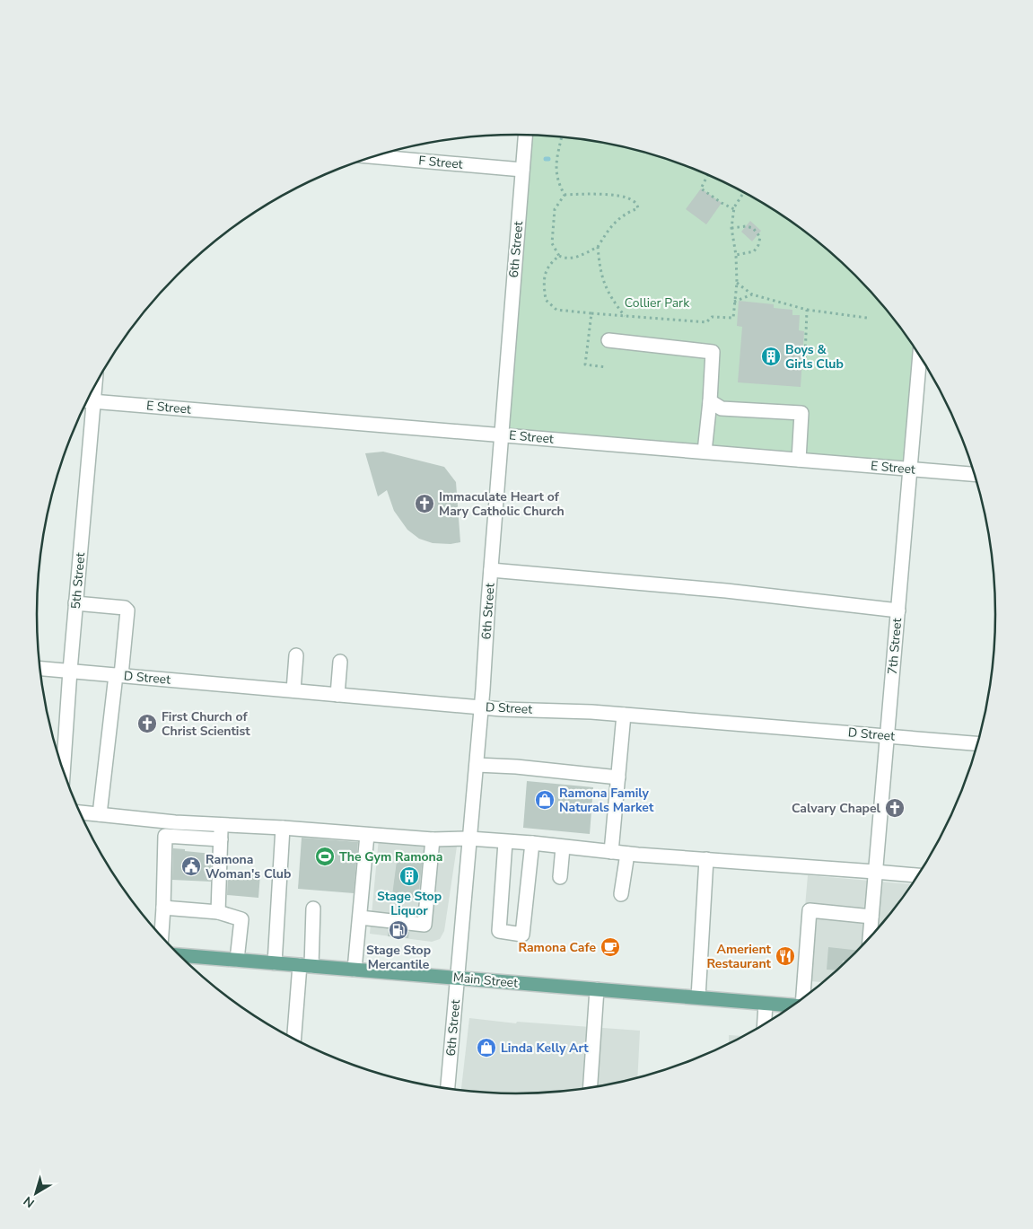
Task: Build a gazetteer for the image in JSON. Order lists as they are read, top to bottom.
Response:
{
  "streets": {
    "main road": ["Main Street"],
    "street": [
      "F Street",
      "6th Street",
      "E Street",
      "5th Street",
      "7th Street",
      "D Street"
    ]
  },
  "crossings": [
    ["F Street", "6th Street"],
    ["6th Street", "E Street"],
    ["6th Street", "D Street"],
    ["6th Street", "Main Street"],
    ["E Street", "5th Street"],
    ["E Street", "7th Street"],
    ["5th Street", "D Street"],
    ["7th Street", "D Street"]
  ],
  "parks": ["Collier Park"],
  "places": {
    "building": ["Boys & Girls Club", "Stage Stop Liquor"],
    "church": ["Immaculate Heart of Mary Catholic Church", "First Church of Christ Scientist", "Calvary Chapel"],
    "shop": ["Ramona Family Naturals Market", "Linda Kelly Art"],
    "sports": ["The Gym Ramona"],
    "public building": ["Ramona Woman's Club"],
    "fuel station": ["Stage Stop Mercantile"],
    "cafe": ["Ramona Cafe"],
    "restaurant": ["Amerient Restaurant"]
  },
  "north": "bottom left"
}
